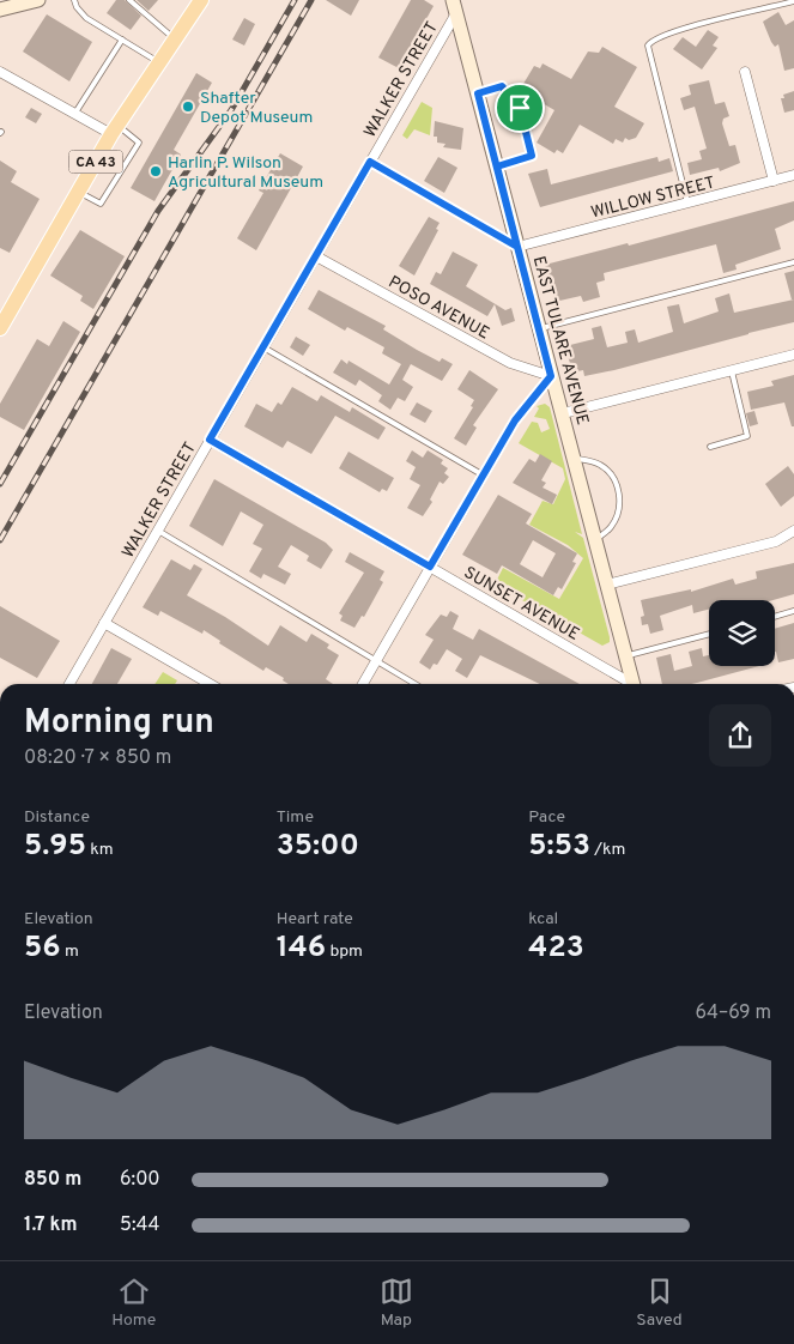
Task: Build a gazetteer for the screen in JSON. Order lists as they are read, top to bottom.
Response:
{
  "streets": {
    "main road": ["CA 43"],
    "street": [
      "WALKER STREET",
      "WILLOW STREET",
      "POSO AVENUE",
      "EAST TULARE AVENUE",
      "SUNSET AVENUE"
    ]
  },
  "crossings": [
    ["WALKER STREET", "POSO AVENUE"],
    ["WALKER STREET", "EAST TULARE AVENUE"],
    ["WALKER STREET", "SUNSET AVENUE"],
    ["WILLOW STREET", "EAST TULARE AVENUE"],
    ["POSO AVENUE", "EAST TULARE AVENUE"]
  ],
  "places": ["Shafter Depot Museum", "Harlin P. Wilson Agricultural Museum"],
  "page": {
    "heading": ["Morning run", "08:20 · 7 × 850 m"],
    "stats": [
      ["Distance", "5.95 km"],
      ["Time", "35:00"],
      ["Pace", "5:53 /km"],
      ["Elevation", "56 m"],
      ["Heart rate", "146 bpm"],
      ["kcal", "423"]
    ],
    "chart": ["Elevation", "64–69 m"],
    "list": [
      {
        "name": "850 m",
        "note": "6:00"
      },
      {
        "name": "1.7 km",
        "note": "5:44"
      }
    ],
    "tabs": ["Home", "Map", "Saved"]
  }
}
